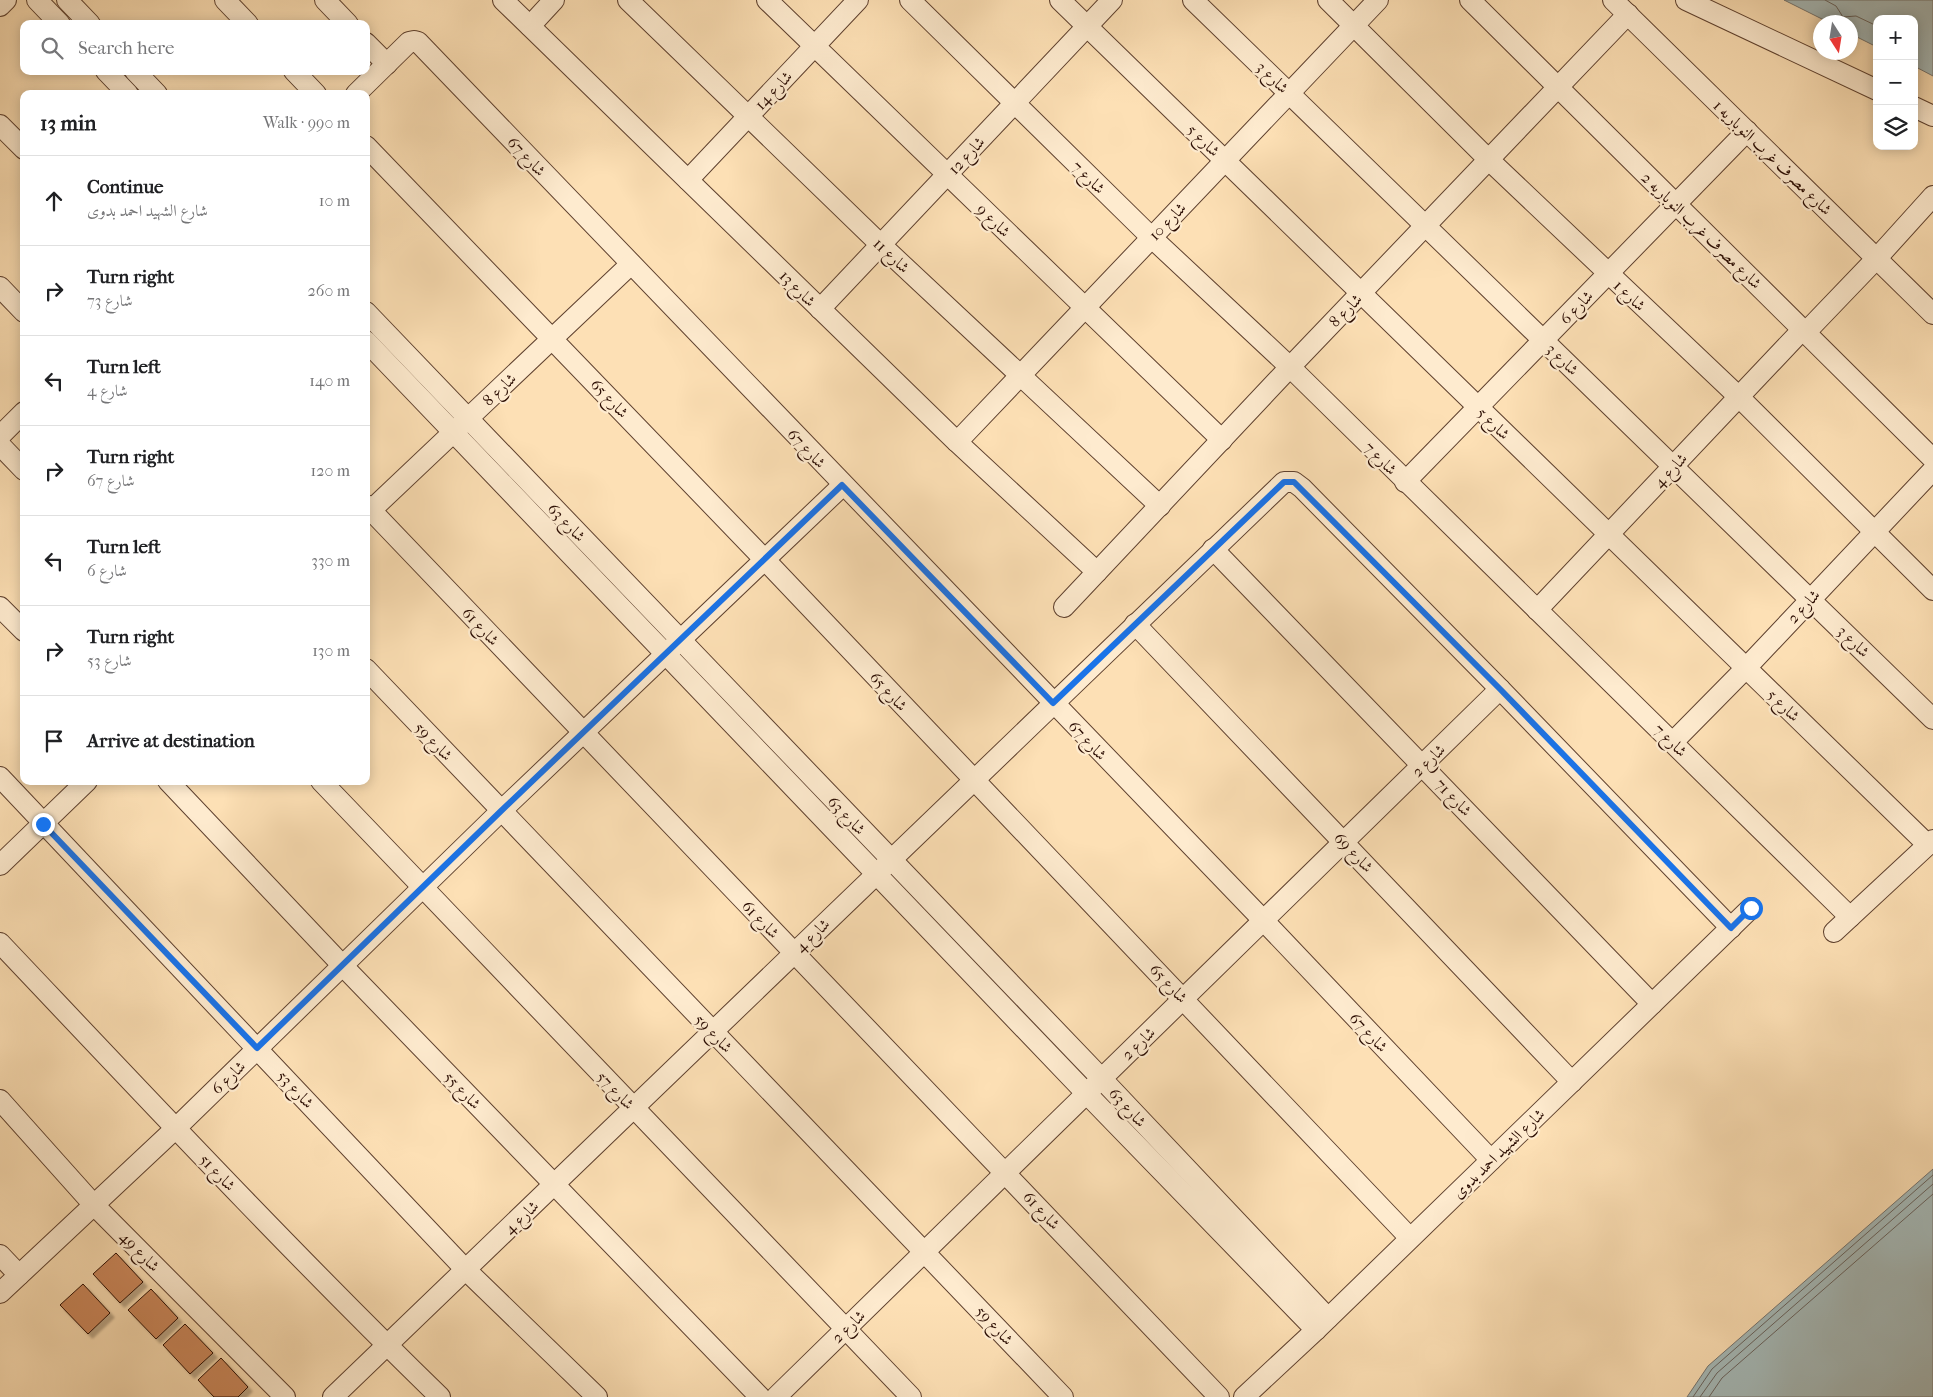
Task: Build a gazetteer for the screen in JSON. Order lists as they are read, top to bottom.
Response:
{
  "streets": {
    "street": [
      "شارع 3",
      "شارع 14",
      "شارع 5",
      "شارع 12",
      "شارع 67",
      "شارع مصرف غرب النوباريه 1",
      "شارع 7",
      "شارع 9",
      "شارع 10",
      "شارع مصرف غرب النوباريه 2",
      "شارع 11",
      "شارع 13",
      "شارع 1",
      "شارع 6",
      "شارع 8",
      "شارع 65",
      "شارع 4",
      "شارع 63",
      "شارع 2",
      "شارع 61",
      "شارع 59",
      "شارع 71",
      "شارع 69",
      "شارع 53",
      "شارع 55",
      "شارع 57",
      "شارع الشهيد احمد بدوى",
      "شارع 51",
      "شارع 49"
    ]
  },
  "crossings": [
    ["شارع 3", "شارع 10"],
    ["شارع 3", "شارع 6"],
    ["شارع 3", "شارع 8"],
    ["شارع 3", "شارع 4"],
    ["شارع 3", "شارع 2"],
    ["شارع 14", "شارع 9"],
    ["شارع 14", "شارع 11"],
    ["شارع 14", "شارع 13"],
    ["شارع 5", "شارع 12"],
    ["شارع 5", "شارع 10"],
    ["شارع 5", "شارع 6"],
    ["شارع 5", "شارع 8"],
    ["شارع 5", "شارع 4"],
    ["شارع 5", "شارع 2"],
    ["شارع 12", "شارع 7"],
    ["شارع 12", "شارع 9"],
    ["شارع 12", "شارع 11"],
    ["شارع 12", "شارع 13"],
    ["شارع 67", "شارع 6"],
    ["شارع 67", "شارع 8"],
    ["شارع 67", "شارع 4"],
    ["شارع 67", "شارع 2"],
    ["شارع 67", "شارع الشهيد احمد بدوى"],
    ["شارع مصرف غرب النوباريه 1", "شارع 6"],
    ["شارع مصرف غرب النوباريه 1", "شارع 8"],
    ["شارع مصرف غرب النوباريه 1", "شارع 4"],
    ["شارع 7", "شارع 10"],
    ["شارع 7", "شارع 6"],
    ["شارع 7", "شارع 8"],
    ["شارع 7", "شارع 4"],
    ["شارع 7", "شارع 2"],
    ["شارع 9", "شارع 10"],
    ["شارع 9", "شارع 8"],
    ["شارع 10", "شارع 11"],
    ["شارع 10", "شارع 13"],
    ["شارع 10", "شارع 1"],
    ["شارع مصرف غرب النوباريه 2", "شارع 6"],
    ["شارع مصرف غرب النوباريه 2", "شارع 8"],
    ["شارع مصرف غرب النوباريه 2", "شارع 4"],
    ["شارع 11", "شارع 8"],
    ["شارع 13", "شارع 8"],
    ["شارع 1", "شارع 6"],
    ["شارع 1", "شارع 8"],
    ["شارع 1", "شارع 4"],
    ["شارع 1", "شارع 2"],
    ["شارع 6", "شارع 65"],
    ["شارع 6", "شارع 63"],
    ["شارع 6", "شارع 61"],
    ["شارع 6", "شارع 59"],
    ["شارع 6", "شارع 53"],
    ["شارع 6", "شارع 55"],
    ["شارع 6", "شارع 57"],
    ["شارع 6", "شارع 51"],
    ["شارع 6", "شارع 49"],
    ["شارع 8", "شارع 65"],
    ["شارع 8", "شارع 63"],
    ["شارع 65", "شارع 4"],
    ["شارع 65", "شارع 2"],
    ["شارع 65", "شارع الشهيد احمد بدوى"],
    ["شارع 4", "شارع 63"],
    ["شارع 4", "شارع 2"],
    ["شارع 4", "شارع 61"],
    ["شارع 4", "شارع 59"],
    ["شارع 4", "شارع 71"],
    ["شارع 4", "شارع 69"],
    ["شارع 4", "شارع 53"],
    ["شارع 4", "شارع 55"],
    ["شارع 4", "شارع 57"],
    ["شارع 4", "شارع 51"],
    ["شارع 63", "شارع 2"],
    ["شارع 63", "شارع الشهيد احمد بدوى"],
    ["شارع 2", "شارع 61"],
    ["شارع 2", "شارع 59"],
    ["شارع 2", "شارع 71"],
    ["شارع 2", "شارع 69"],
    ["شارع 2", "شارع 57"],
    ["شارع 71", "شارع الشهيد احمد بدوى"],
    ["شارع 69", "شارع الشهيد احمد بدوى"]
  ],
  "north": "bottom",
  "page": {
    "map_buttons": ["+", "−"],
    "search": "Search here",
    "heading": ["13 min", "Walk · 990 m"],
    "list": [
      ["Continue", "شارع الشهيد احمد بدوى", "10 m"],
      ["Turn right", "شارع 73", "260 m"],
      ["Turn left", "شارع 4", "140 m"],
      ["Turn right", "شارع 67", "120 m"],
      ["Turn left", "شارع 6", "330 m"],
      ["Turn right", "شارع 53", "130 m"],
      "Arrive at destination"
    ]
  }
}
